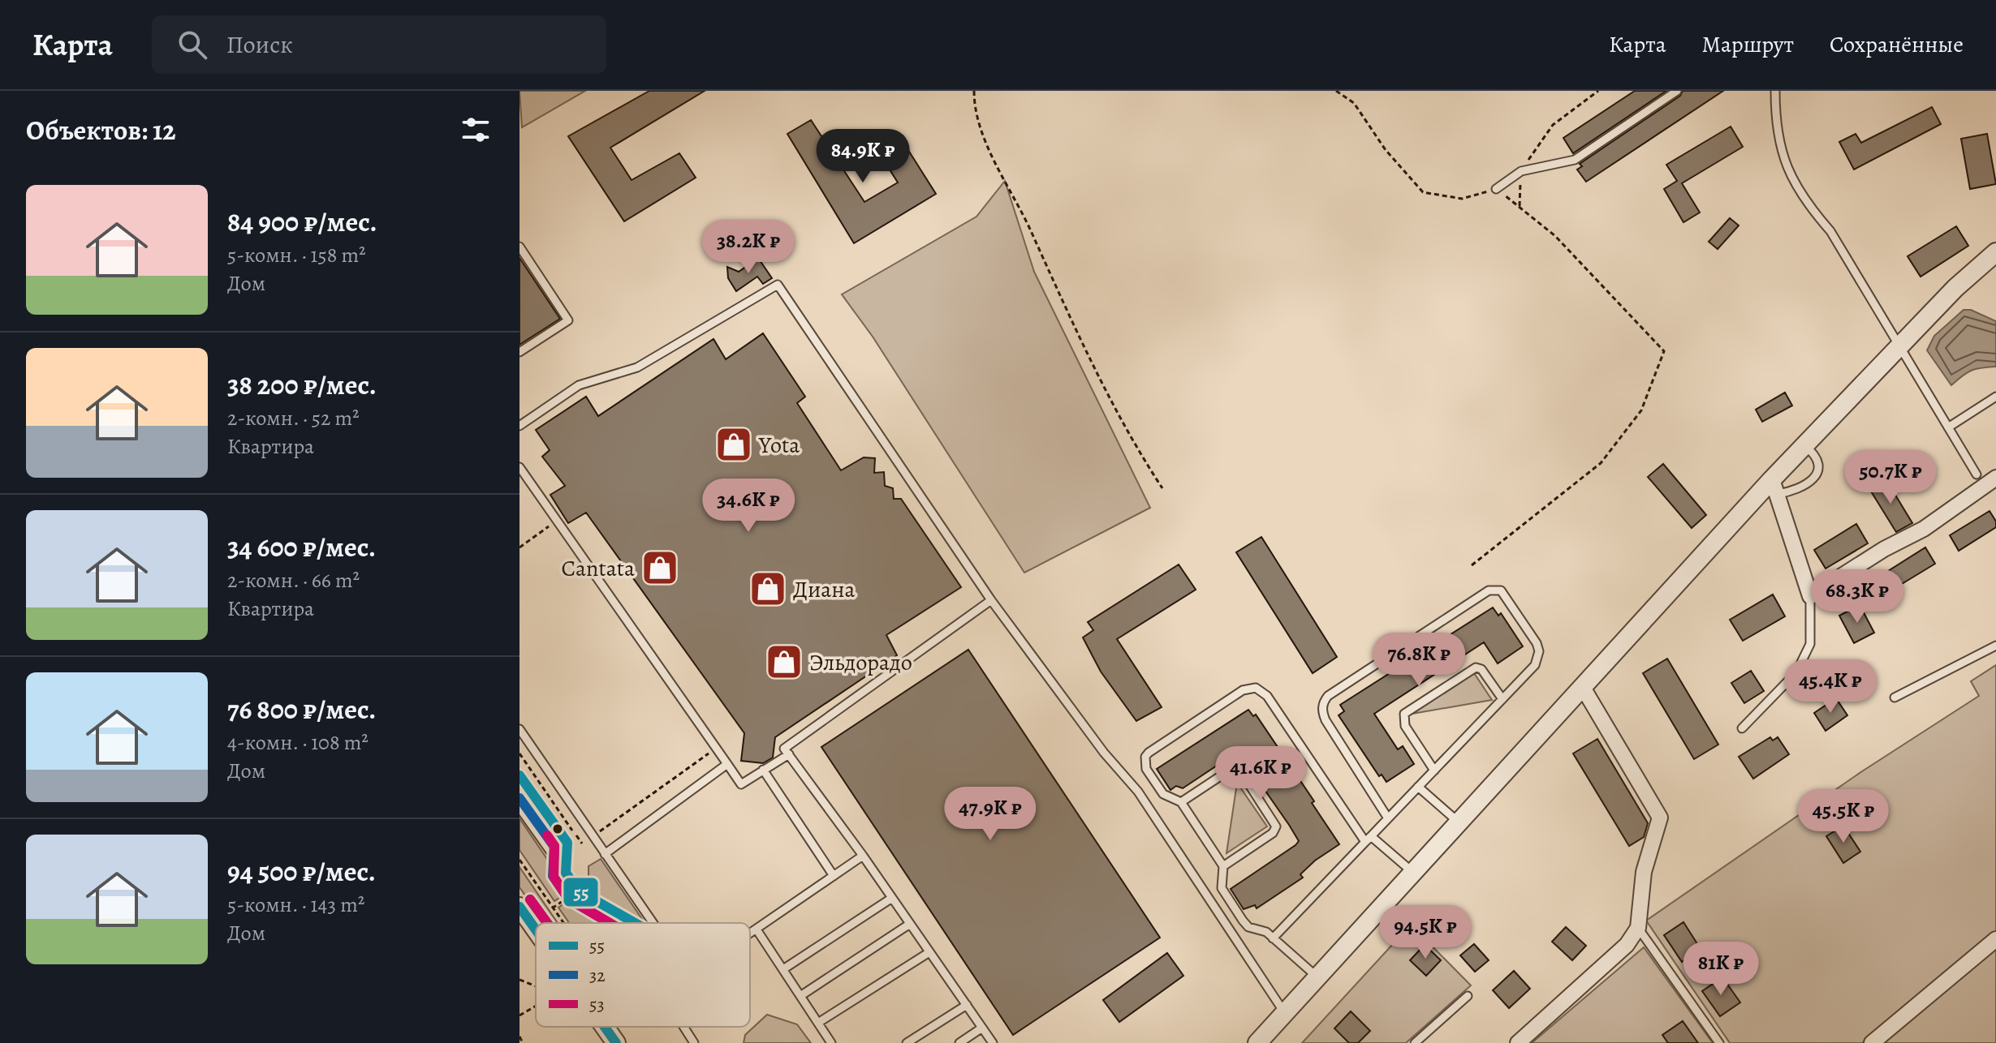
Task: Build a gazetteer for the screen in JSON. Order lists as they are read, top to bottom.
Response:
{
  "places": {
    "shop": [
      "Yota",
      "Cantata",
      "Диана",
      "Эльдорадо"
    ]
  },
  "lines": ["transit line 55", "transit line 32", "transit line 53"],
  "legend": ["55", "32", "53"],
  "page": {
    "header": "Карта",
    "search": "Поиск",
    "nav": ["Карта", "Маршрут", "Сохранённые"],
    "heading": "Объектов: 12",
    "price": [
      "84.9K ₽",
      "38.2K ₽",
      "50.7K ₽",
      "34.6K ₽",
      "68.3K ₽",
      "76.8K ₽",
      "45.4K ₽",
      "41.6K ₽",
      "47.9K ₽",
      "45.5K ₽",
      "94.5K ₽",
      "81K ₽"
    ],
    "list": [
      {
        "name": "84 900 ₽/мес.",
        "note": "5-комн. · 158 m² · Дом"
      },
      {
        "name": "38 200 ₽/мес.",
        "note": "2-комн. · 52 m² · Квартира"
      },
      {
        "name": "34 600 ₽/мес.",
        "note": "2-комн. · 66 m² · Квартира"
      },
      {
        "name": "76 800 ₽/мес.",
        "note": "4-комн. · 108 m² · Дом"
      },
      {
        "name": "94 500 ₽/мес.",
        "note": "5-комн. · 143 m² · Дом"
      }
    ]
  }
}
